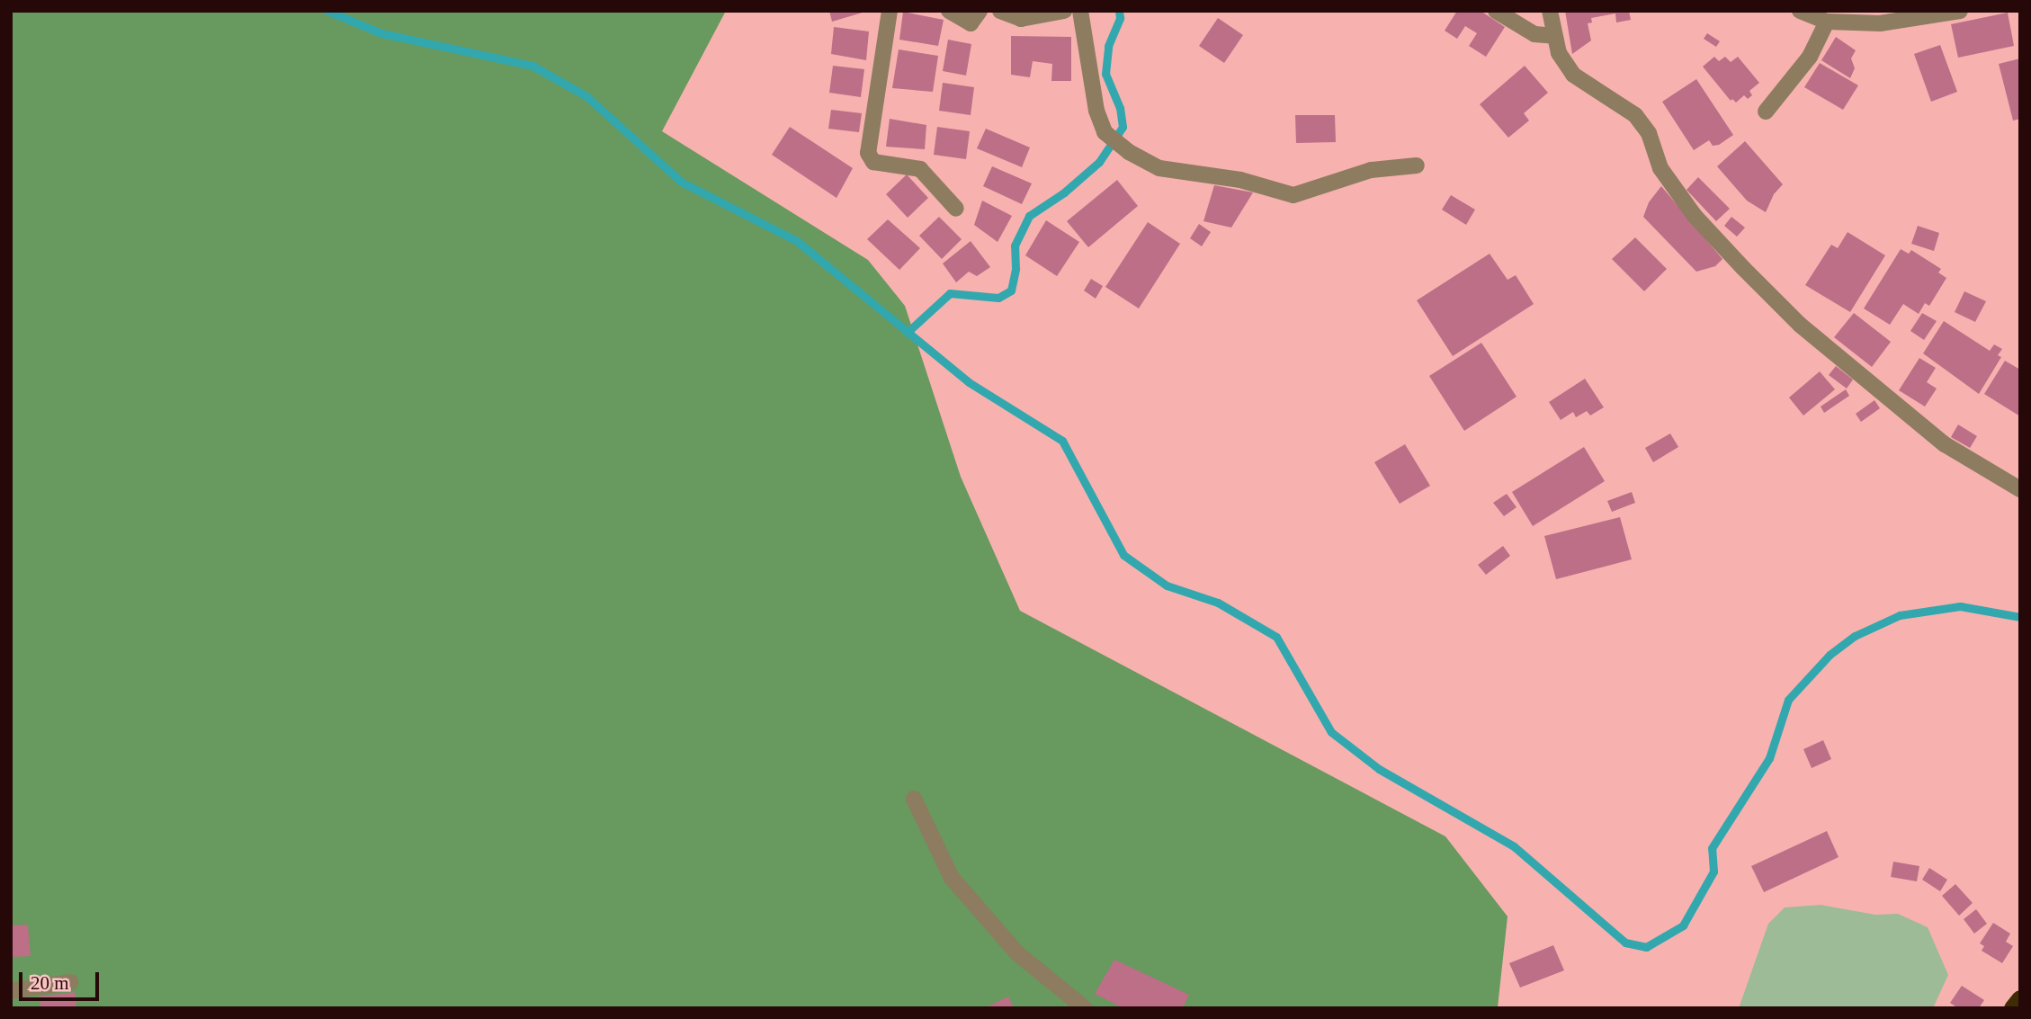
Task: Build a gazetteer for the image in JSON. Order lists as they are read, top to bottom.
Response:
{
  "scale_bar": "20 m"
}
